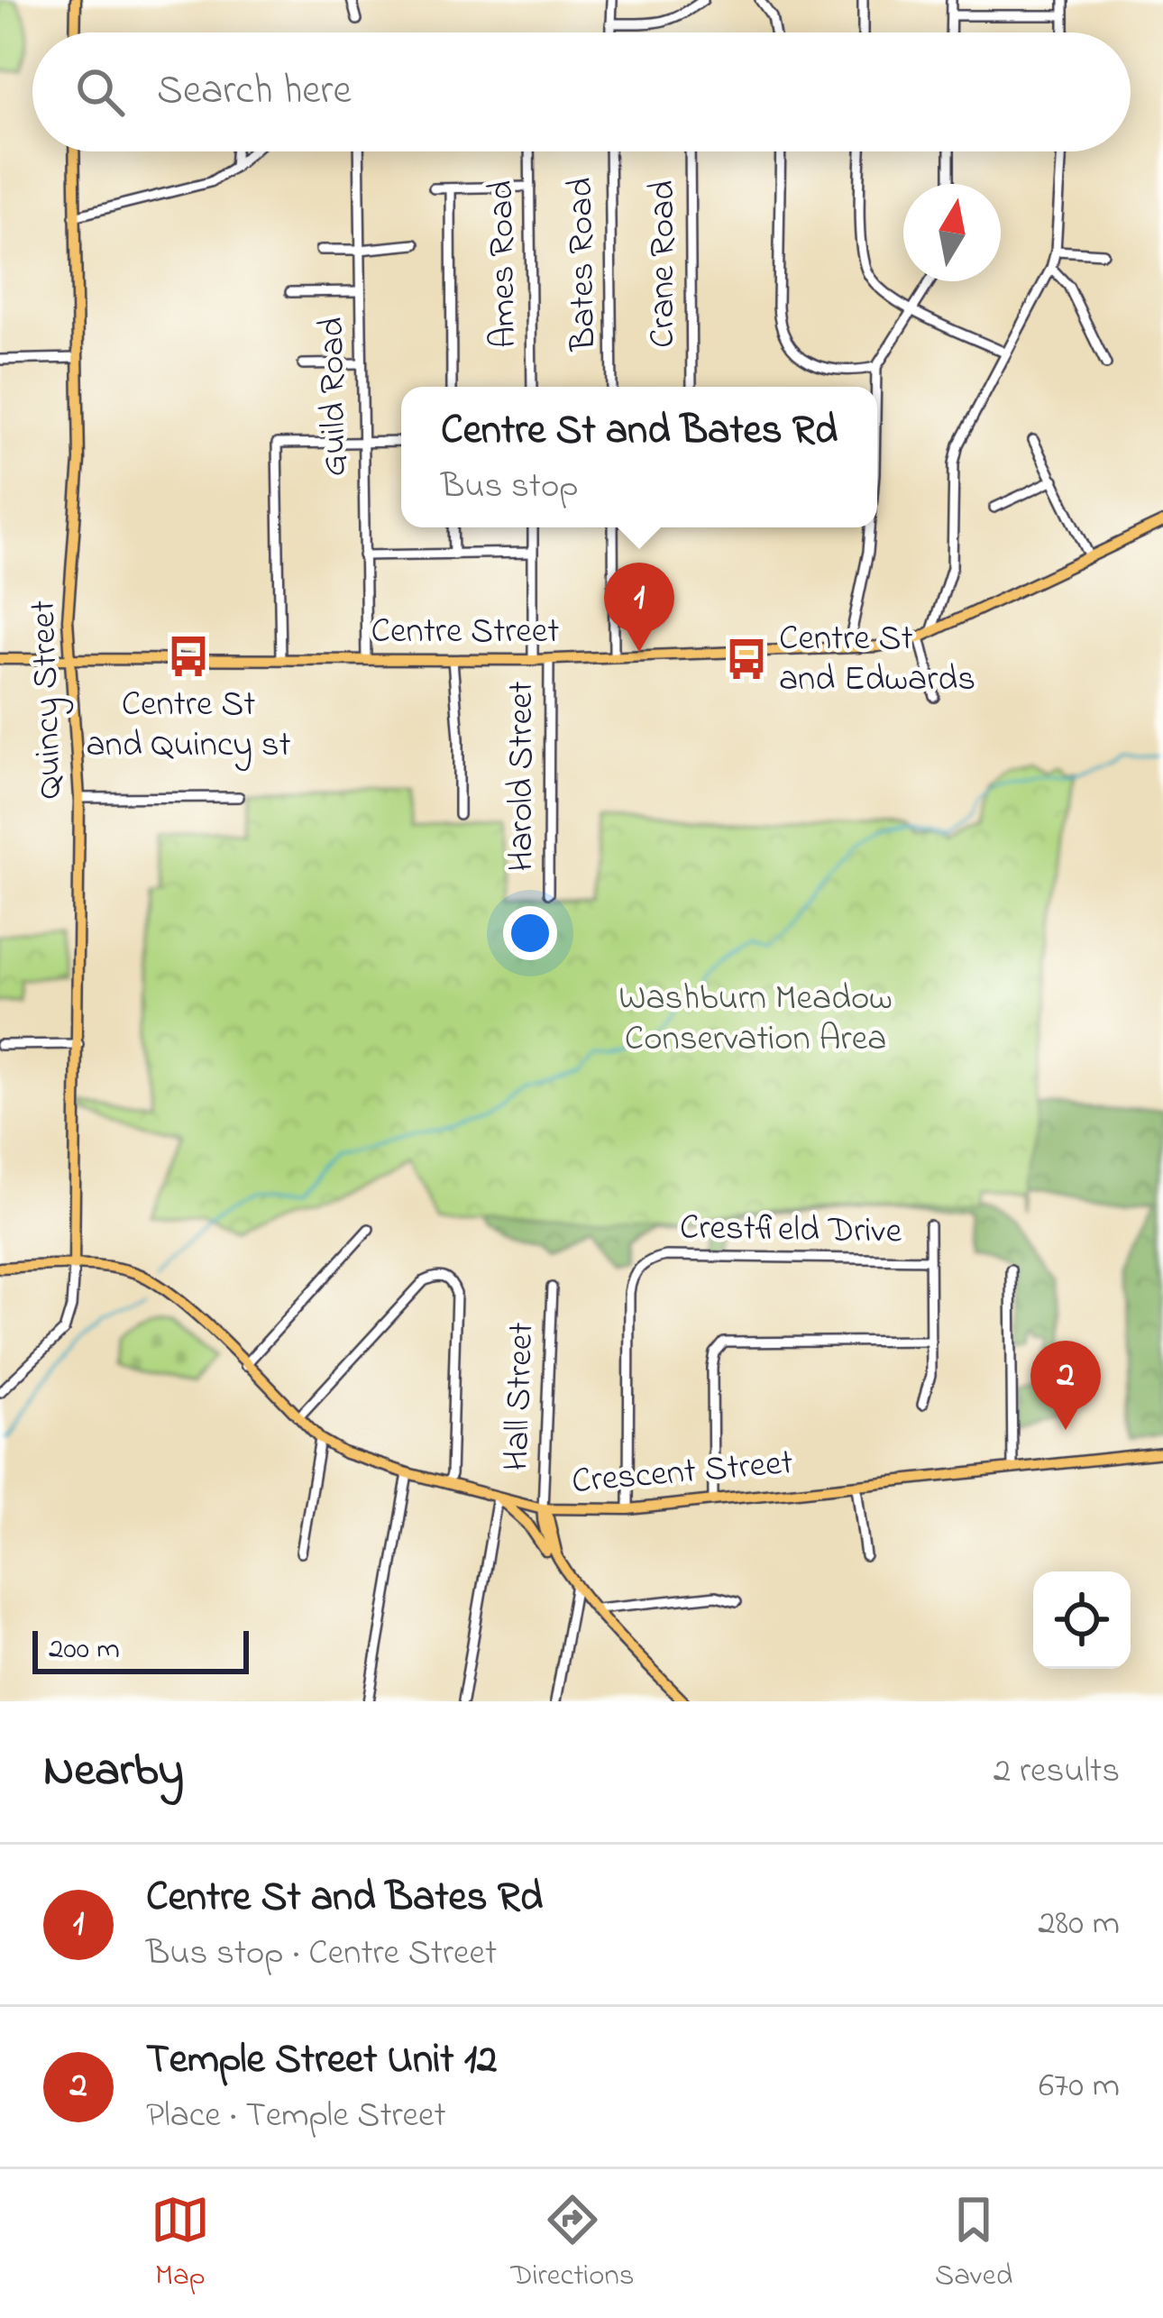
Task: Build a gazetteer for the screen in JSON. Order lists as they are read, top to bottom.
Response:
{
  "streets": {
    "main road": ["Centre Street", "Quincy Street", "Crescent Street"],
    "street": [
      "Ames Road",
      "Bates Road",
      "Crane Road",
      "Guild Road",
      "Harold Street",
      "Crestfield Drive",
      "Hall Street"
    ]
  },
  "crossings": [
    ["Guild Road", "Centre Street"],
    ["Centre Street", "Quincy Street"],
    ["Centre Street", "Harold Street"],
    ["Quincy Street", "Crescent Street"],
    ["Crestfield Drive", "Crescent Street"],
    ["Hall Street", "Crescent Street"]
  ],
  "parks": ["Washburn Meadow Conservation Area"],
  "places": {
    "bus stop": ["Centre St and Quincy st", "Centre St and Edwards"]
  },
  "scale_bar": "200 m",
  "north": "top",
  "page": {
    "search": "Search here",
    "popup": ["Centre St and Bates Rd", "Bus stop"],
    "pins": ["1", "2"],
    "scale": "200 m",
    "heading": ["Nearby", "2 results"],
    "list": [
      {
        "mark": "1",
        "name": "Centre St and Bates Rd",
        "note": "Bus stop · Centre Street",
        "value": "280 m"
      },
      {
        "mark": "2",
        "name": "Temple Street Unit 12",
        "note": "Place · Temple Street",
        "value": "670 m"
      }
    ],
    "nav": ["Map", "Directions", "Saved"]
  }
}
